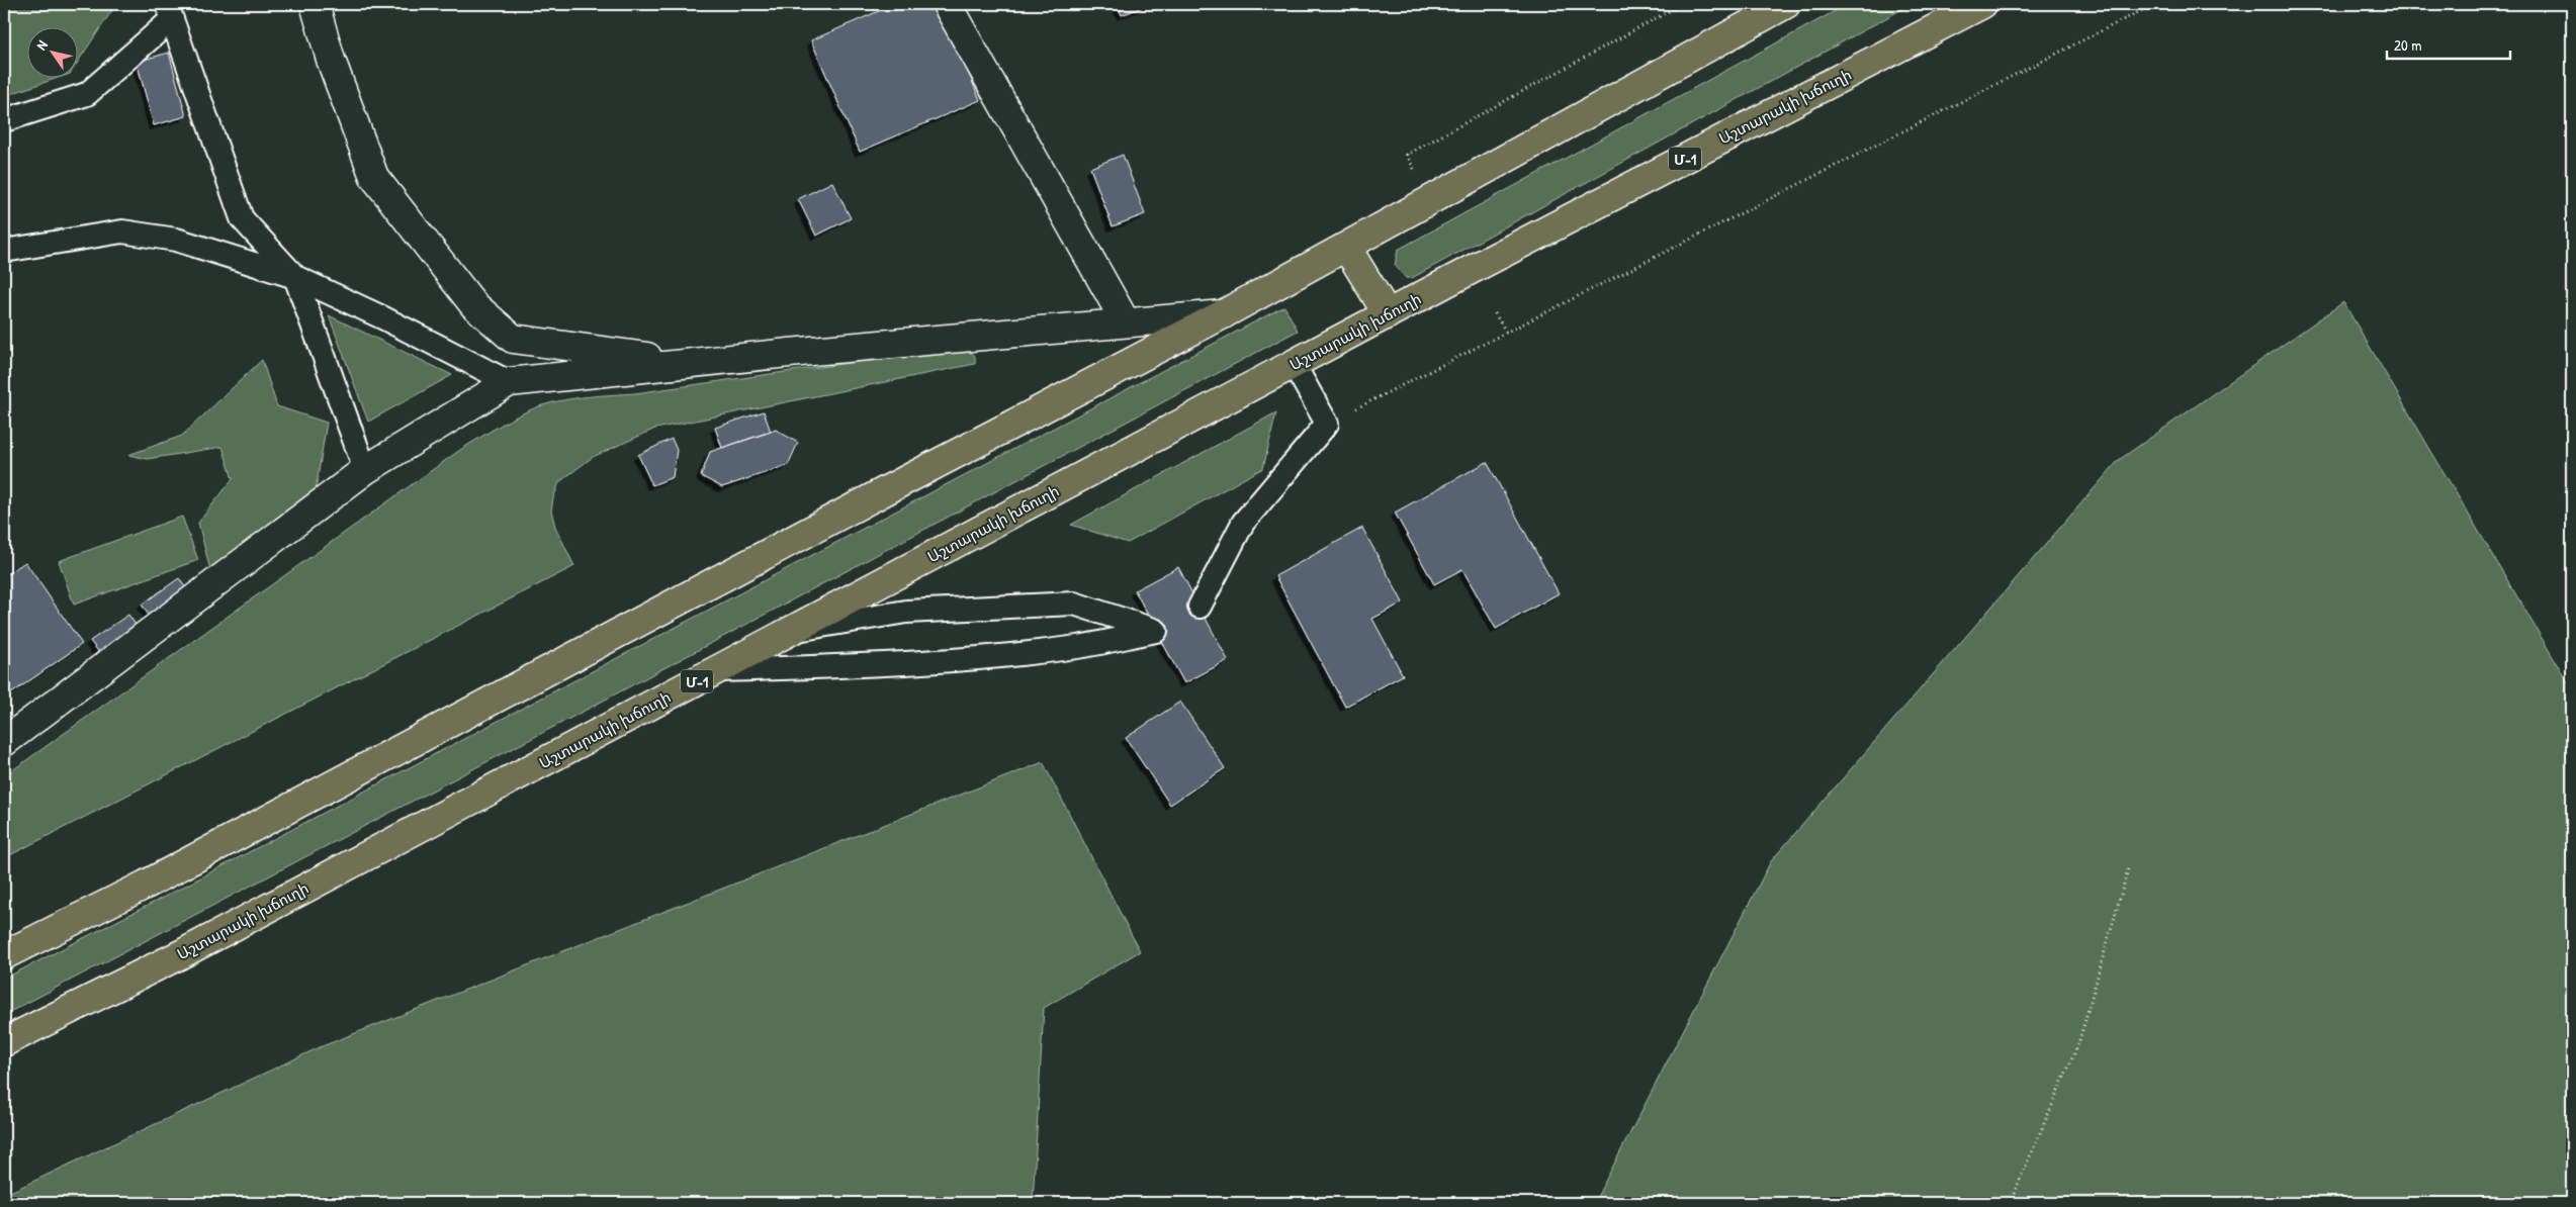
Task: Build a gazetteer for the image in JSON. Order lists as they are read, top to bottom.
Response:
{
  "streets": {
    "highway": ["Աշտարակի խճուղի", "Մ-1"]
  },
  "scale_bar": "20 m",
  "north": "top left"
}
